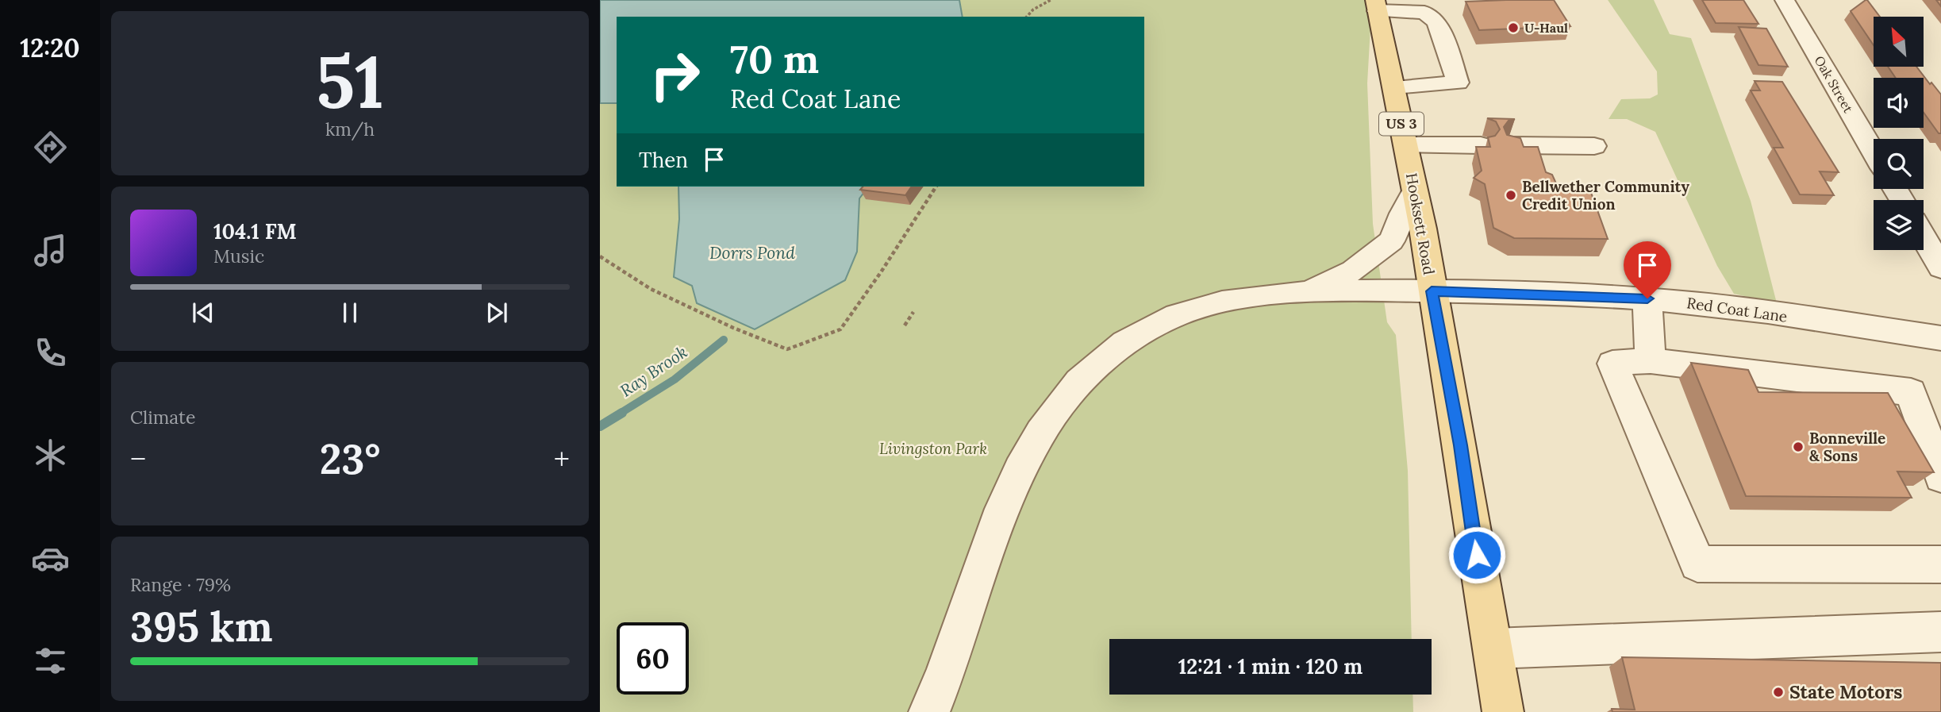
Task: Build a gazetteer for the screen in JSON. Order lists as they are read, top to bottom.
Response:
{
  "streets": {
    "main road": ["US 3", "Hooksett Road"],
    "street": ["Oak Street", "Red Coat Lane"]
  },
  "crossings": [
    ["Hooksett Road", "Red Coat Lane"]
  ],
  "water": ["Dorrs Pond", "Ray Brook"],
  "parks": ["Livingston Park"],
  "places": [
    "U-Haul",
    "Bellwether Community Credit Union",
    "Bonneville & Sons",
    "State Motors"
  ],
  "north": "top left",
  "page": {
    "tabs": "12:20",
    "tile": [
      ["51", "km/h"],
      "Climate",
      ["Range · 79%", "395 km"]
    ],
    "turn": ["70 m", "Red Coat Lane"],
    "then": "Then",
    "song": ["104.1 FM", "Music"],
    "heat": ["−", "23°", "+"],
    "limit": "60",
    "trip": "12:21 · 1 min · 120 m"
  }
}
